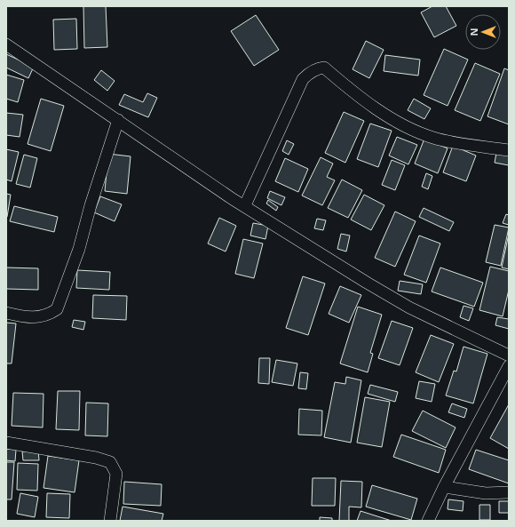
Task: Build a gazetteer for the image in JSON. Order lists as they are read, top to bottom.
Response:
{
  "north": "left"
}
